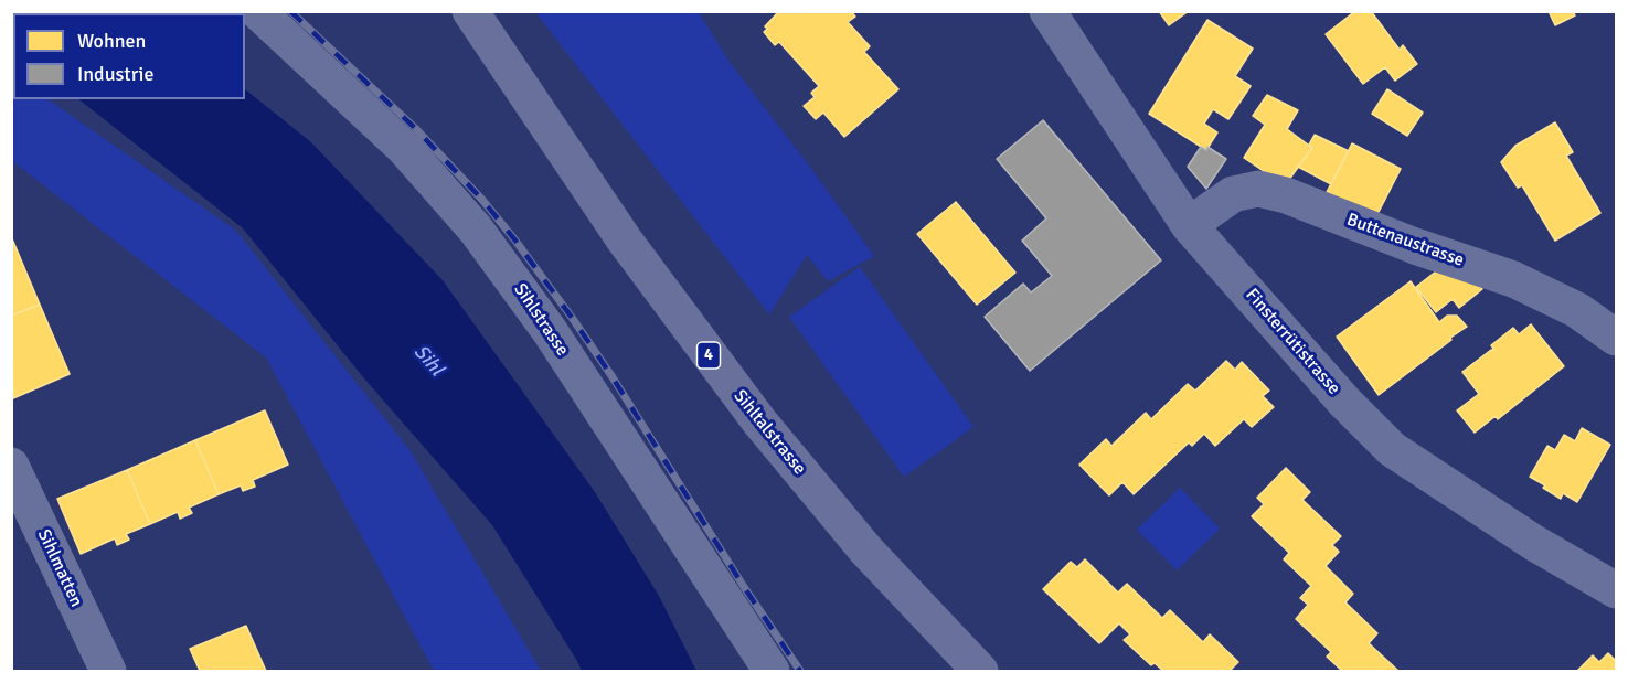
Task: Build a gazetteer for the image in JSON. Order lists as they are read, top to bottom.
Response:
{
  "streets": {
    "main road": ["4", "Sihltalstrasse"],
    "street": [
      "Buttenaustrasse",
      "Sihlstrasse",
      "Finsterrütistrasse",
      "Sihlmatten"
    ]
  },
  "crossings": [
    ["Buttenaustrasse", "Finsterrütistrasse"]
  ],
  "water": ["Sihl"],
  "legend": ["Wohnen", "Industrie"]
}
